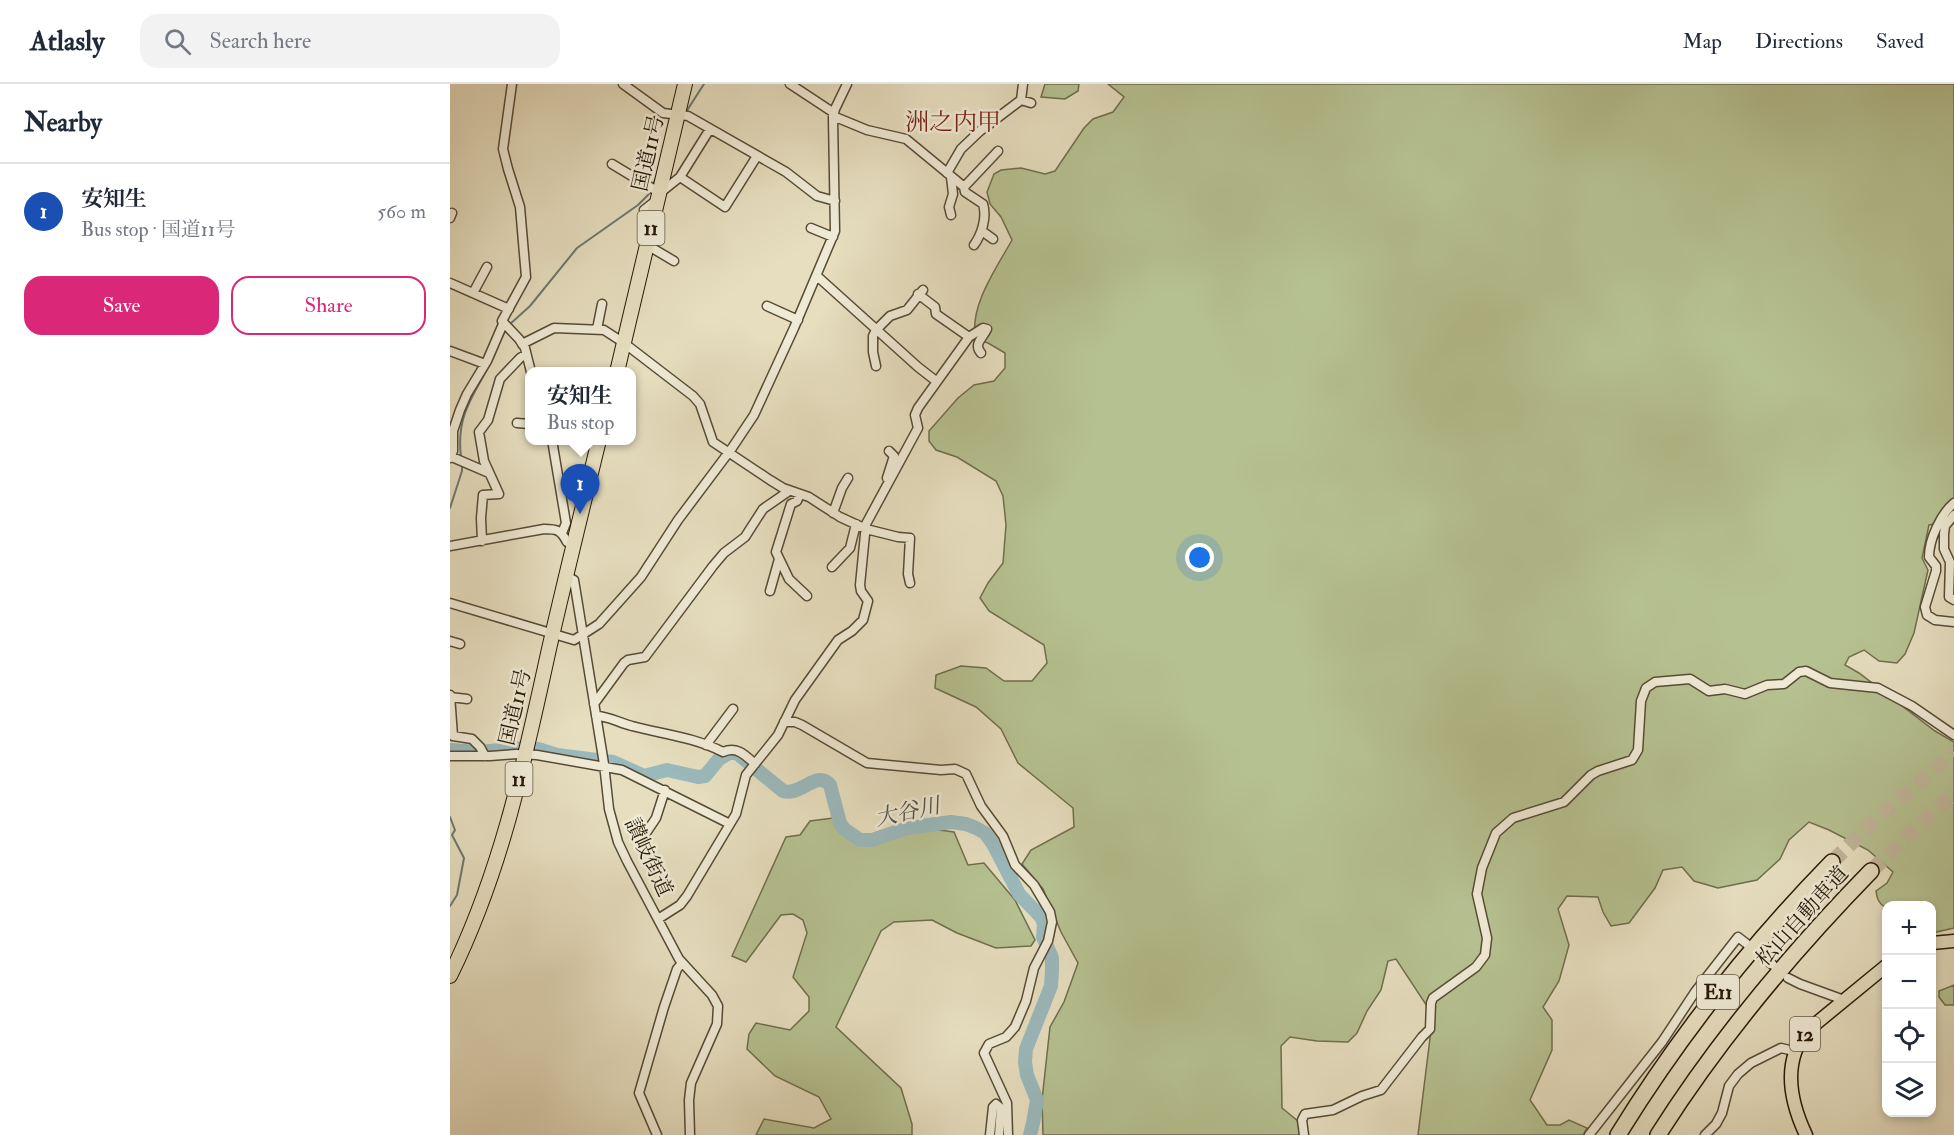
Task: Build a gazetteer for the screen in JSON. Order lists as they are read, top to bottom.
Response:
{
  "streets": {
    "highway": [
      "国道11号",
      "11",
      "松山自動車道",
      "E11"
    ],
    "main road": ["12"],
    "street": ["讃岐街道"]
  },
  "crossings": [
    ["国道11号", "讃岐街道"]
  ],
  "districts": ["洲之内甲"],
  "water": ["大谷川"],
  "page": {
    "header": "Atlasly",
    "search": "Search here",
    "nav": ["Map", "Directions", "Saved"],
    "heading": "Nearby",
    "list": [
      {
        "mark": "1",
        "name": "安知生",
        "note": "Bus stop · 国道11号",
        "value": "560 m"
      }
    ],
    "buttons": ["Save", "Share"],
    "popup": ["安知生", "Bus stop"],
    "pins": "1",
    "map_buttons": ["+", "−"]
  }
}
